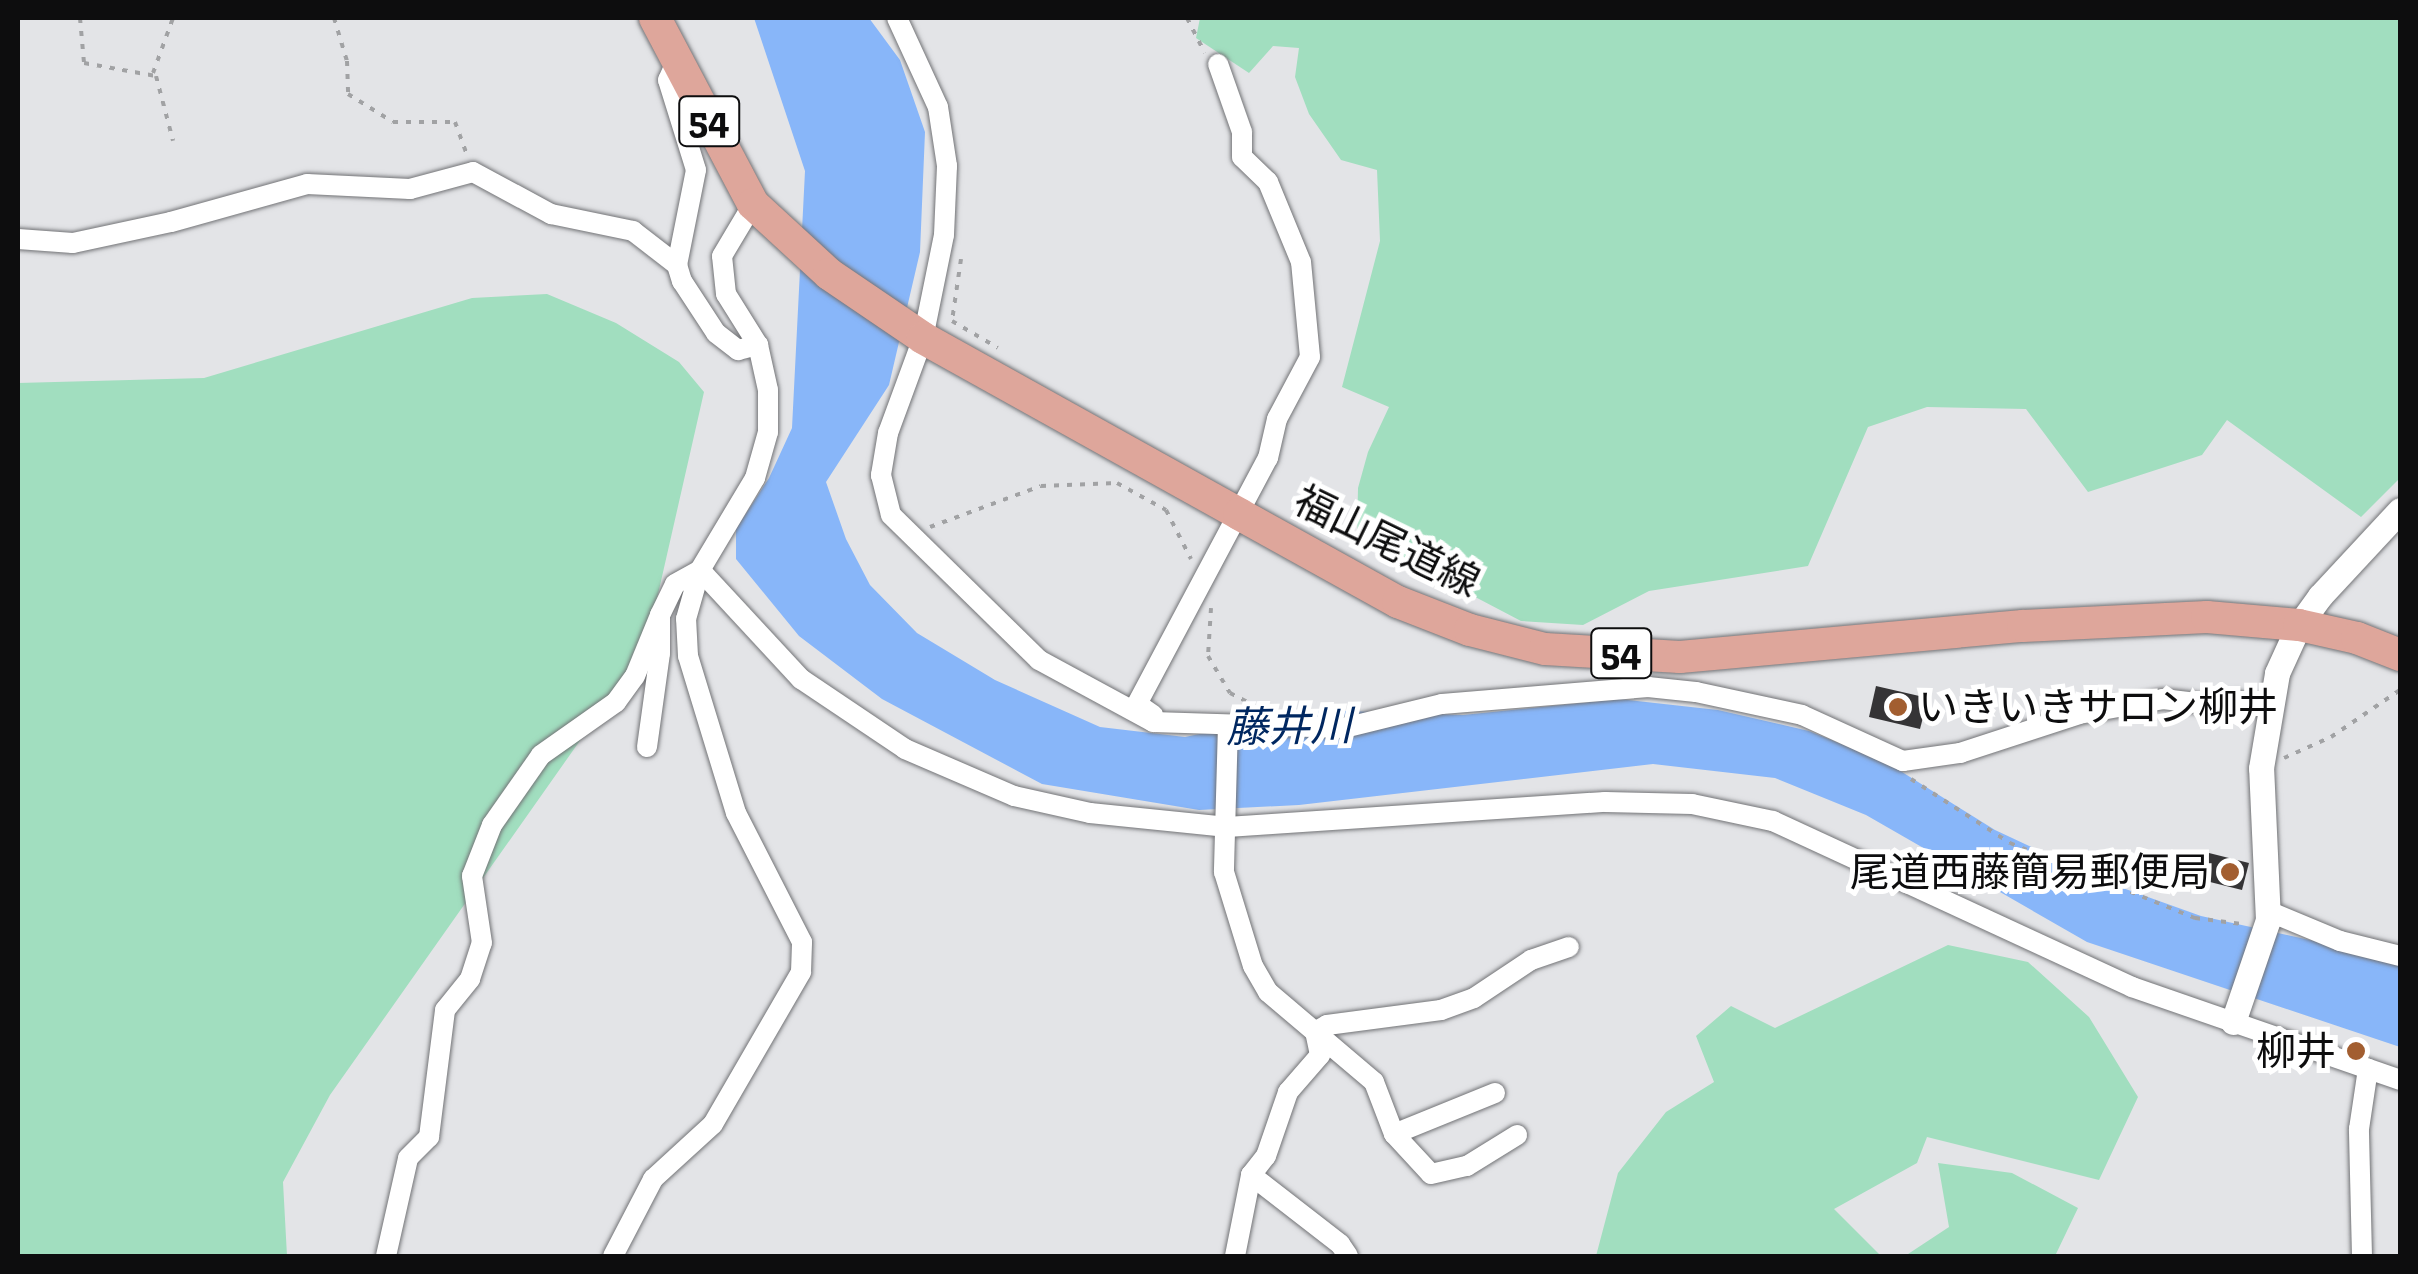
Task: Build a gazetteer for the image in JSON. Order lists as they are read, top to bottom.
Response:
{
  "streets": {
    "main road": ["54", "福山尾道線"]
  },
  "water": ["藤井川"],
  "places": ["いきいきサロン柳井", "尾道西藤簡易郵便局", "柳井"]
}
